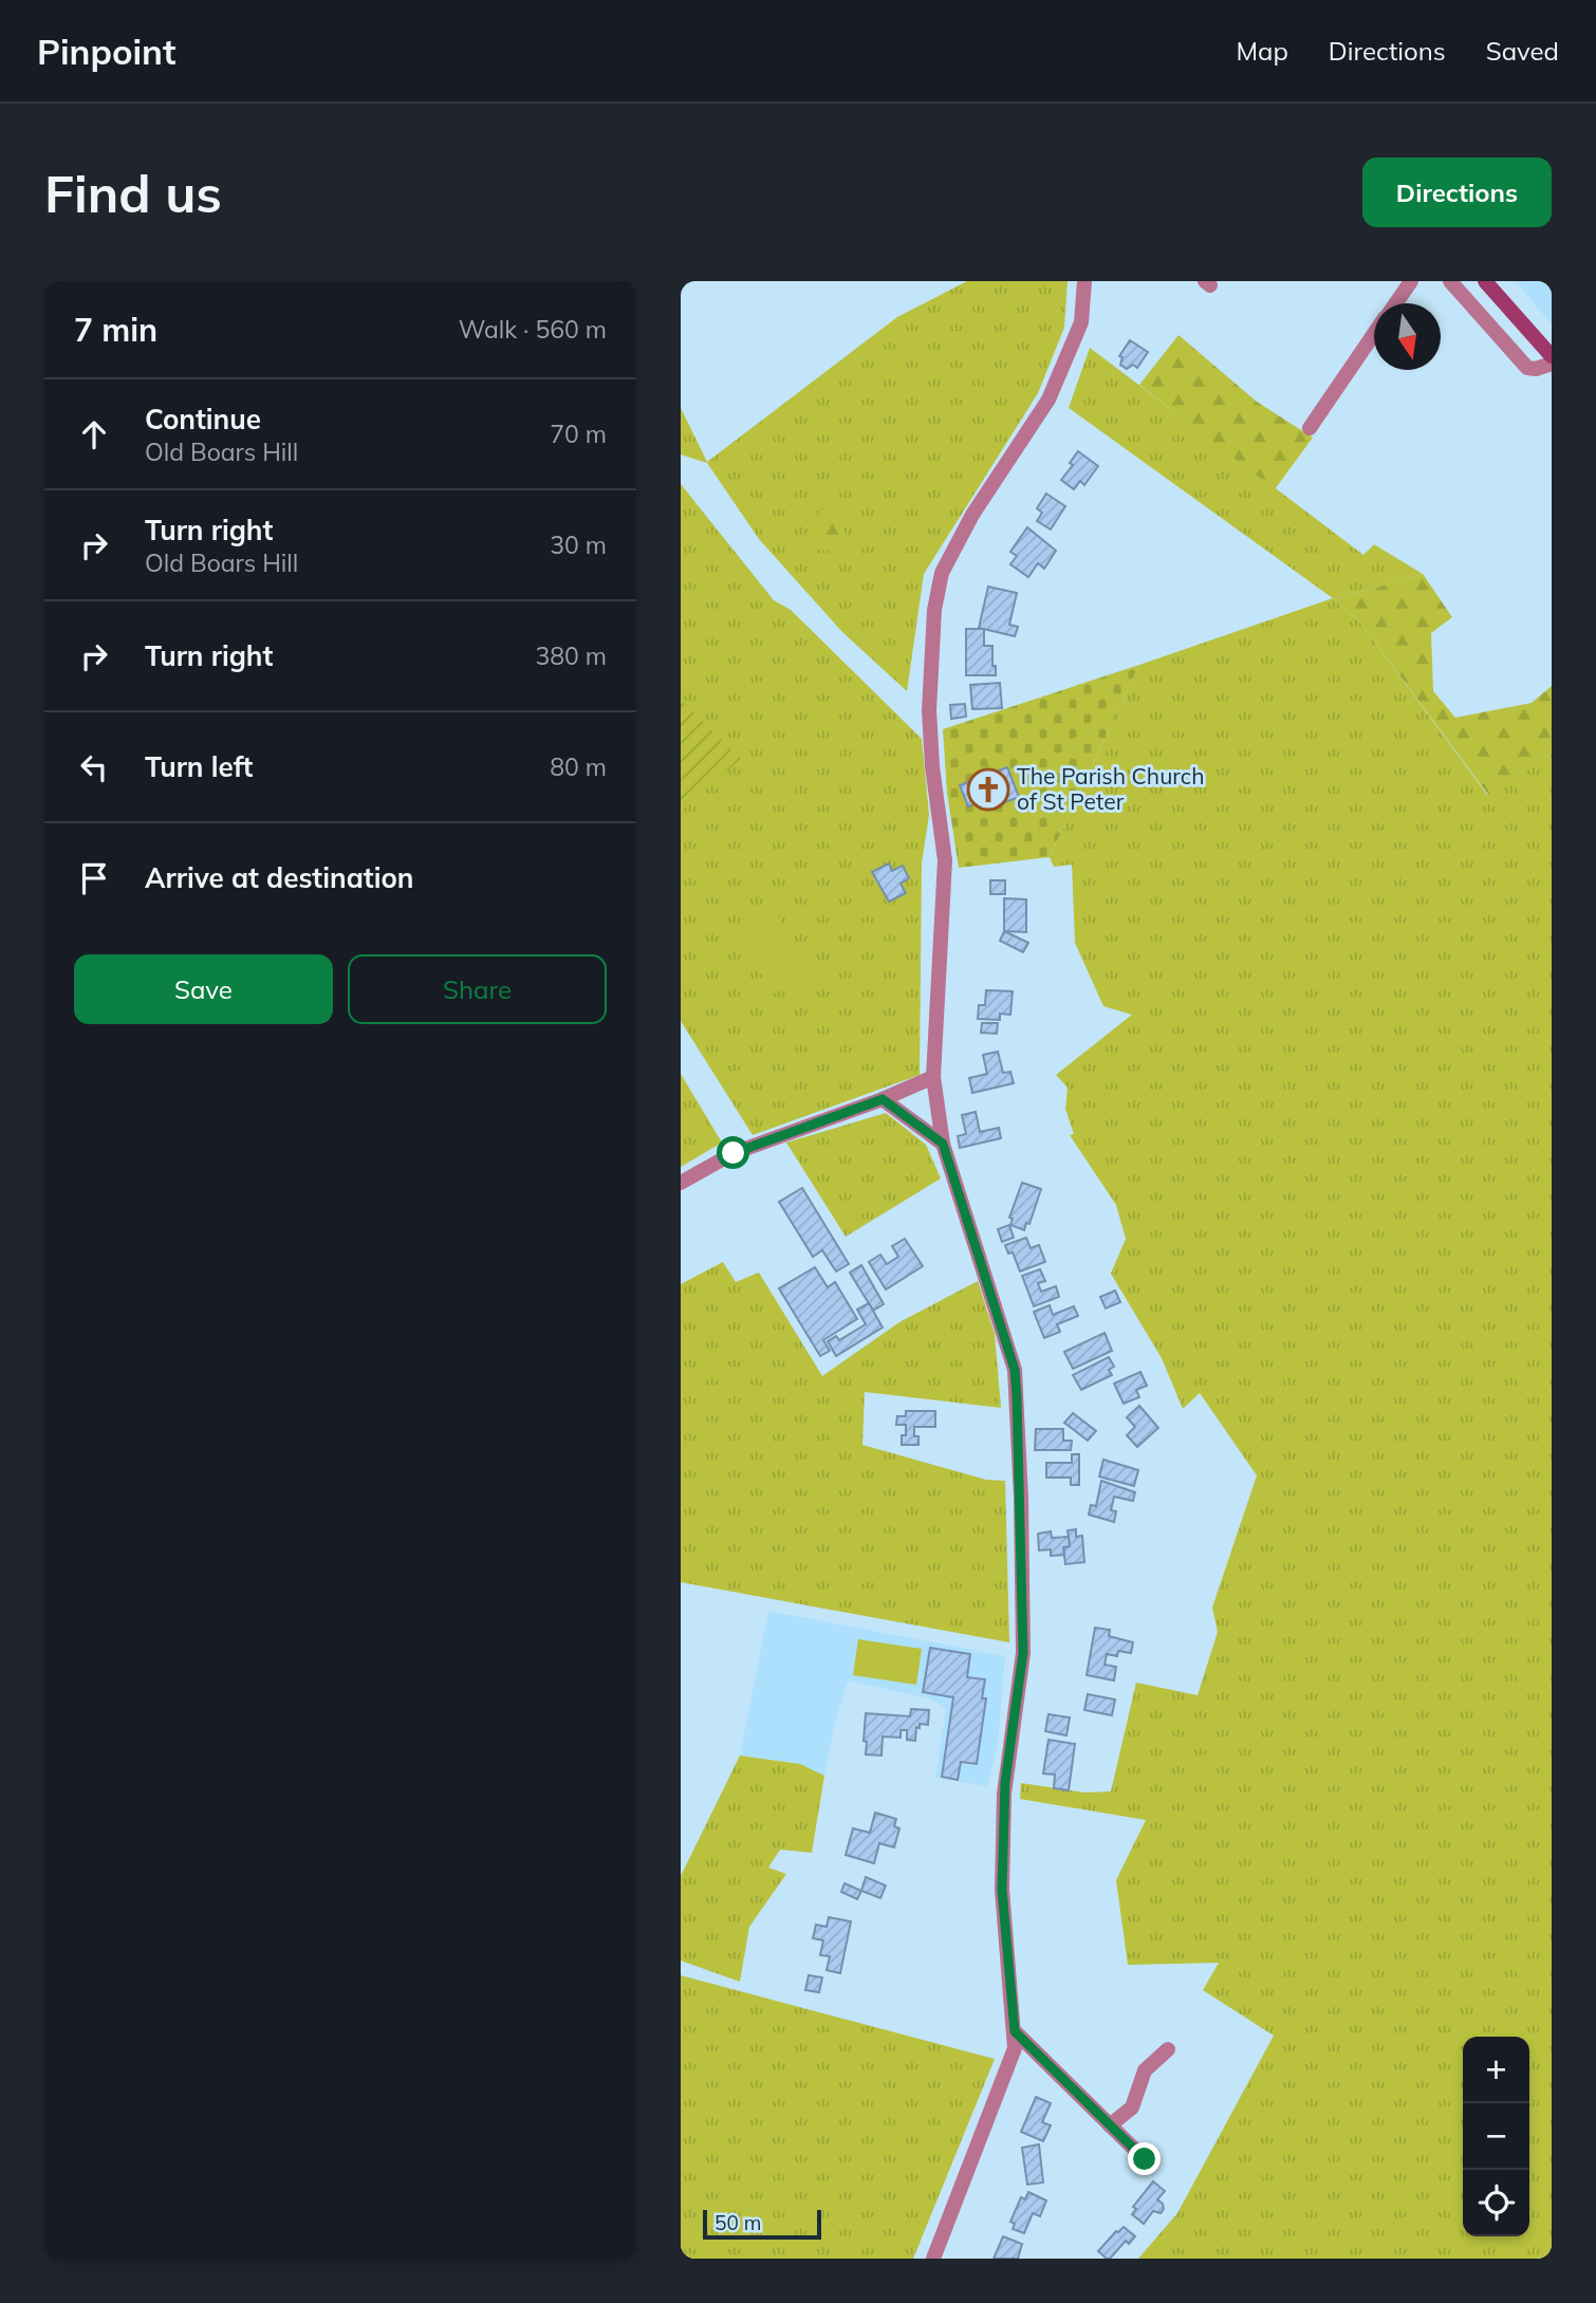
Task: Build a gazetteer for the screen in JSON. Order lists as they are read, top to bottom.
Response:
{
  "places": {
    "church": ["The Parish Church of St Peter"]
  },
  "scale_bar": "50 m",
  "north": "bottom",
  "page": {
    "header": "Pinpoint",
    "nav": ["Map", "Directions", "Saved"],
    "buttons": [
      "Directions",
      ["Save", "Share"]
    ],
    "title": "Find us",
    "heading": ["7 min", "Walk · 560 m"],
    "list": [
      ["Continue", "Old Boars Hill", "70 m"],
      ["Turn right", "Old Boars Hill", "30 m"],
      ["Turn right", "380 m"],
      ["Turn left", "80 m"],
      "Arrive at destination"
    ],
    "map_buttons": ["+", "−"],
    "scale": "50 m"
  }
}
